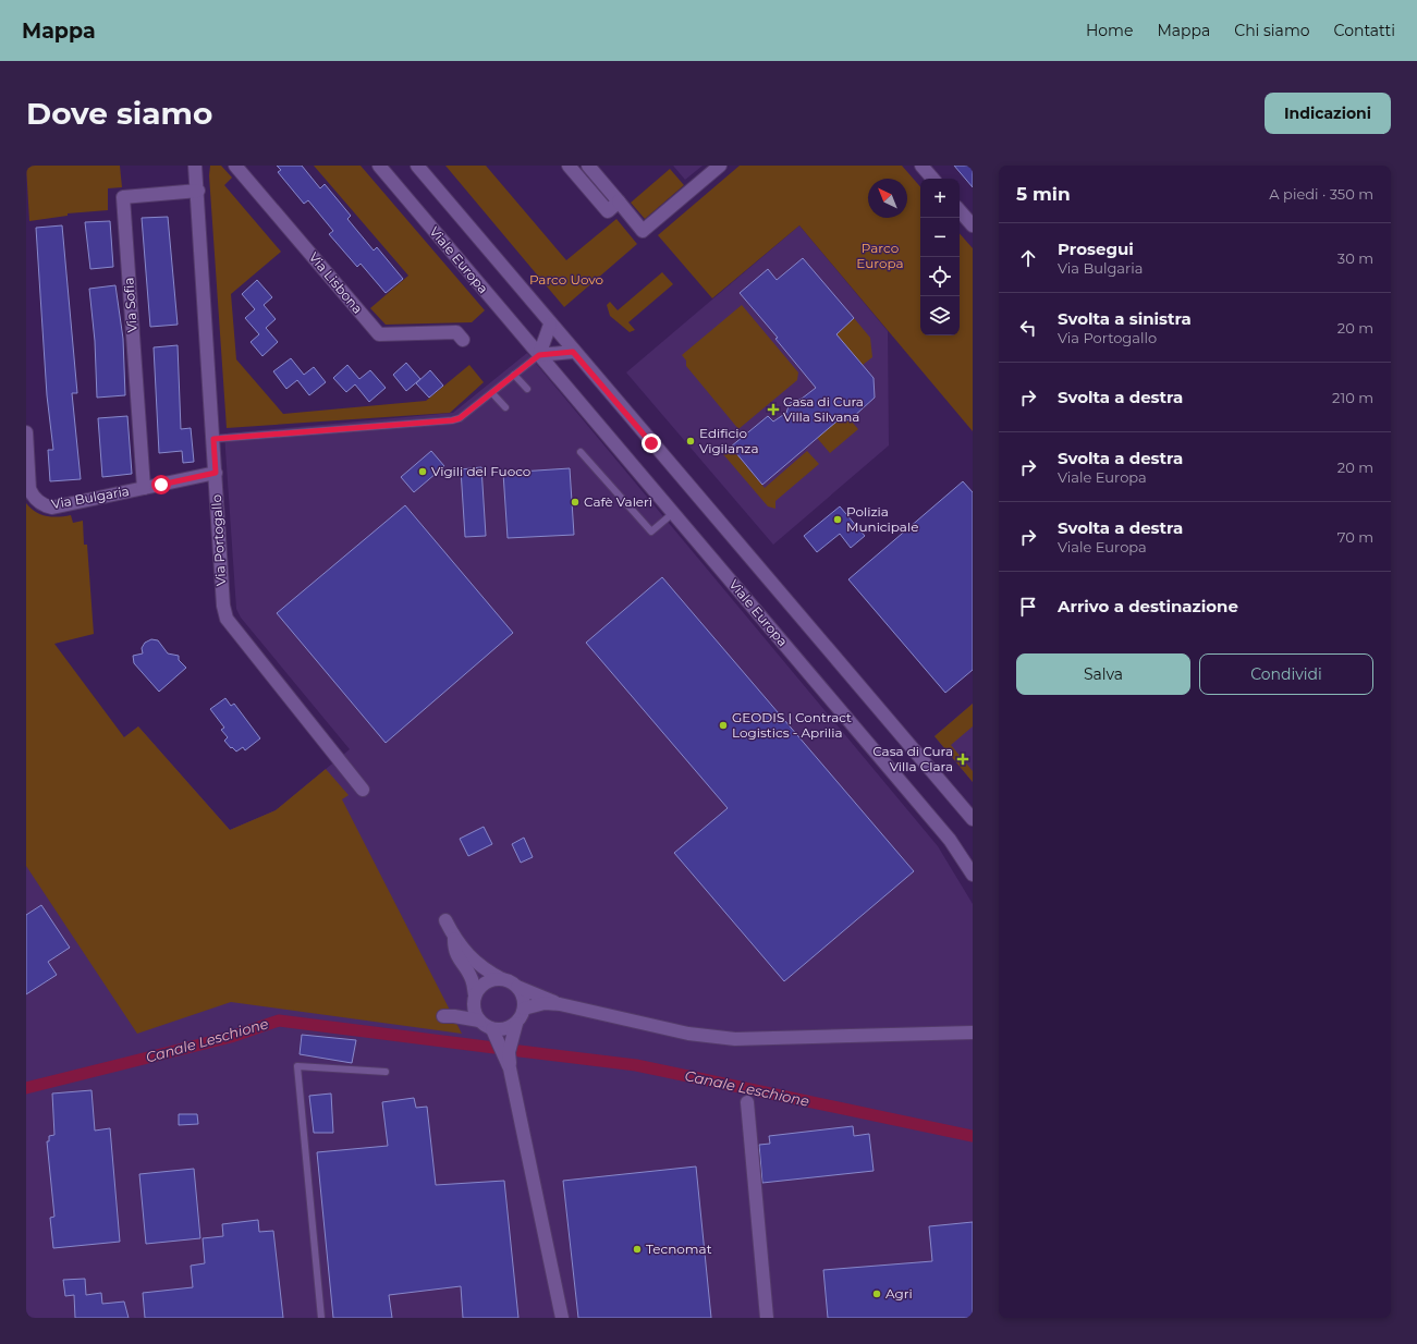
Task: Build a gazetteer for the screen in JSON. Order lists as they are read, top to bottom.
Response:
{
  "streets": {
    "street": [
      "Viale Europa",
      "Via Lisbona",
      "Via Sofia",
      "Via Bulgaria",
      "Via Portogallo"
    ]
  },
  "crossings": [
    ["Via Sofia", "Via Bulgaria"],
    ["Via Sofia", "Via Portogallo"],
    ["Via Bulgaria", "Via Portogallo"]
  ],
  "water": ["Canale Leschione"],
  "parks": ["Parco Europa", "Parco Uovo"],
  "places": {
    "health": ["Casa di Cura Villa Silvana", "Casa di Cura Villa Clara"],
    "other": [
      "Edificio Vigilanza",
      "Vigili del Fuoco",
      "Cafè Valerì",
      "Polizia Municipale",
      "GEODIS | Contract Logistics - Aprilia",
      "Tecnomat",
      "Agri"
    ]
  },
  "north": "top left",
  "page": {
    "header": "Mappa",
    "nav": [
      "Home",
      "Mappa",
      "Chi siamo",
      "Contatti"
    ],
    "buttons": [
      "Indicazioni",
      ["Salva", "Condividi"]
    ],
    "title": "Dove siamo",
    "heading": ["5 min", "A piedi · 350 m"],
    "map_buttons": ["+", "−"],
    "list": [
      ["Prosegui", "Via Bulgaria", "30 m"],
      ["Svolta a sinistra", "Via Portogallo", "20 m"],
      ["Svolta a destra", "210 m"],
      ["Svolta a destra", "Viale Europa", "20 m"],
      ["Svolta a destra", "Viale Europa", "70 m"],
      "Arrivo a destinazione"
    ]
  }
}
